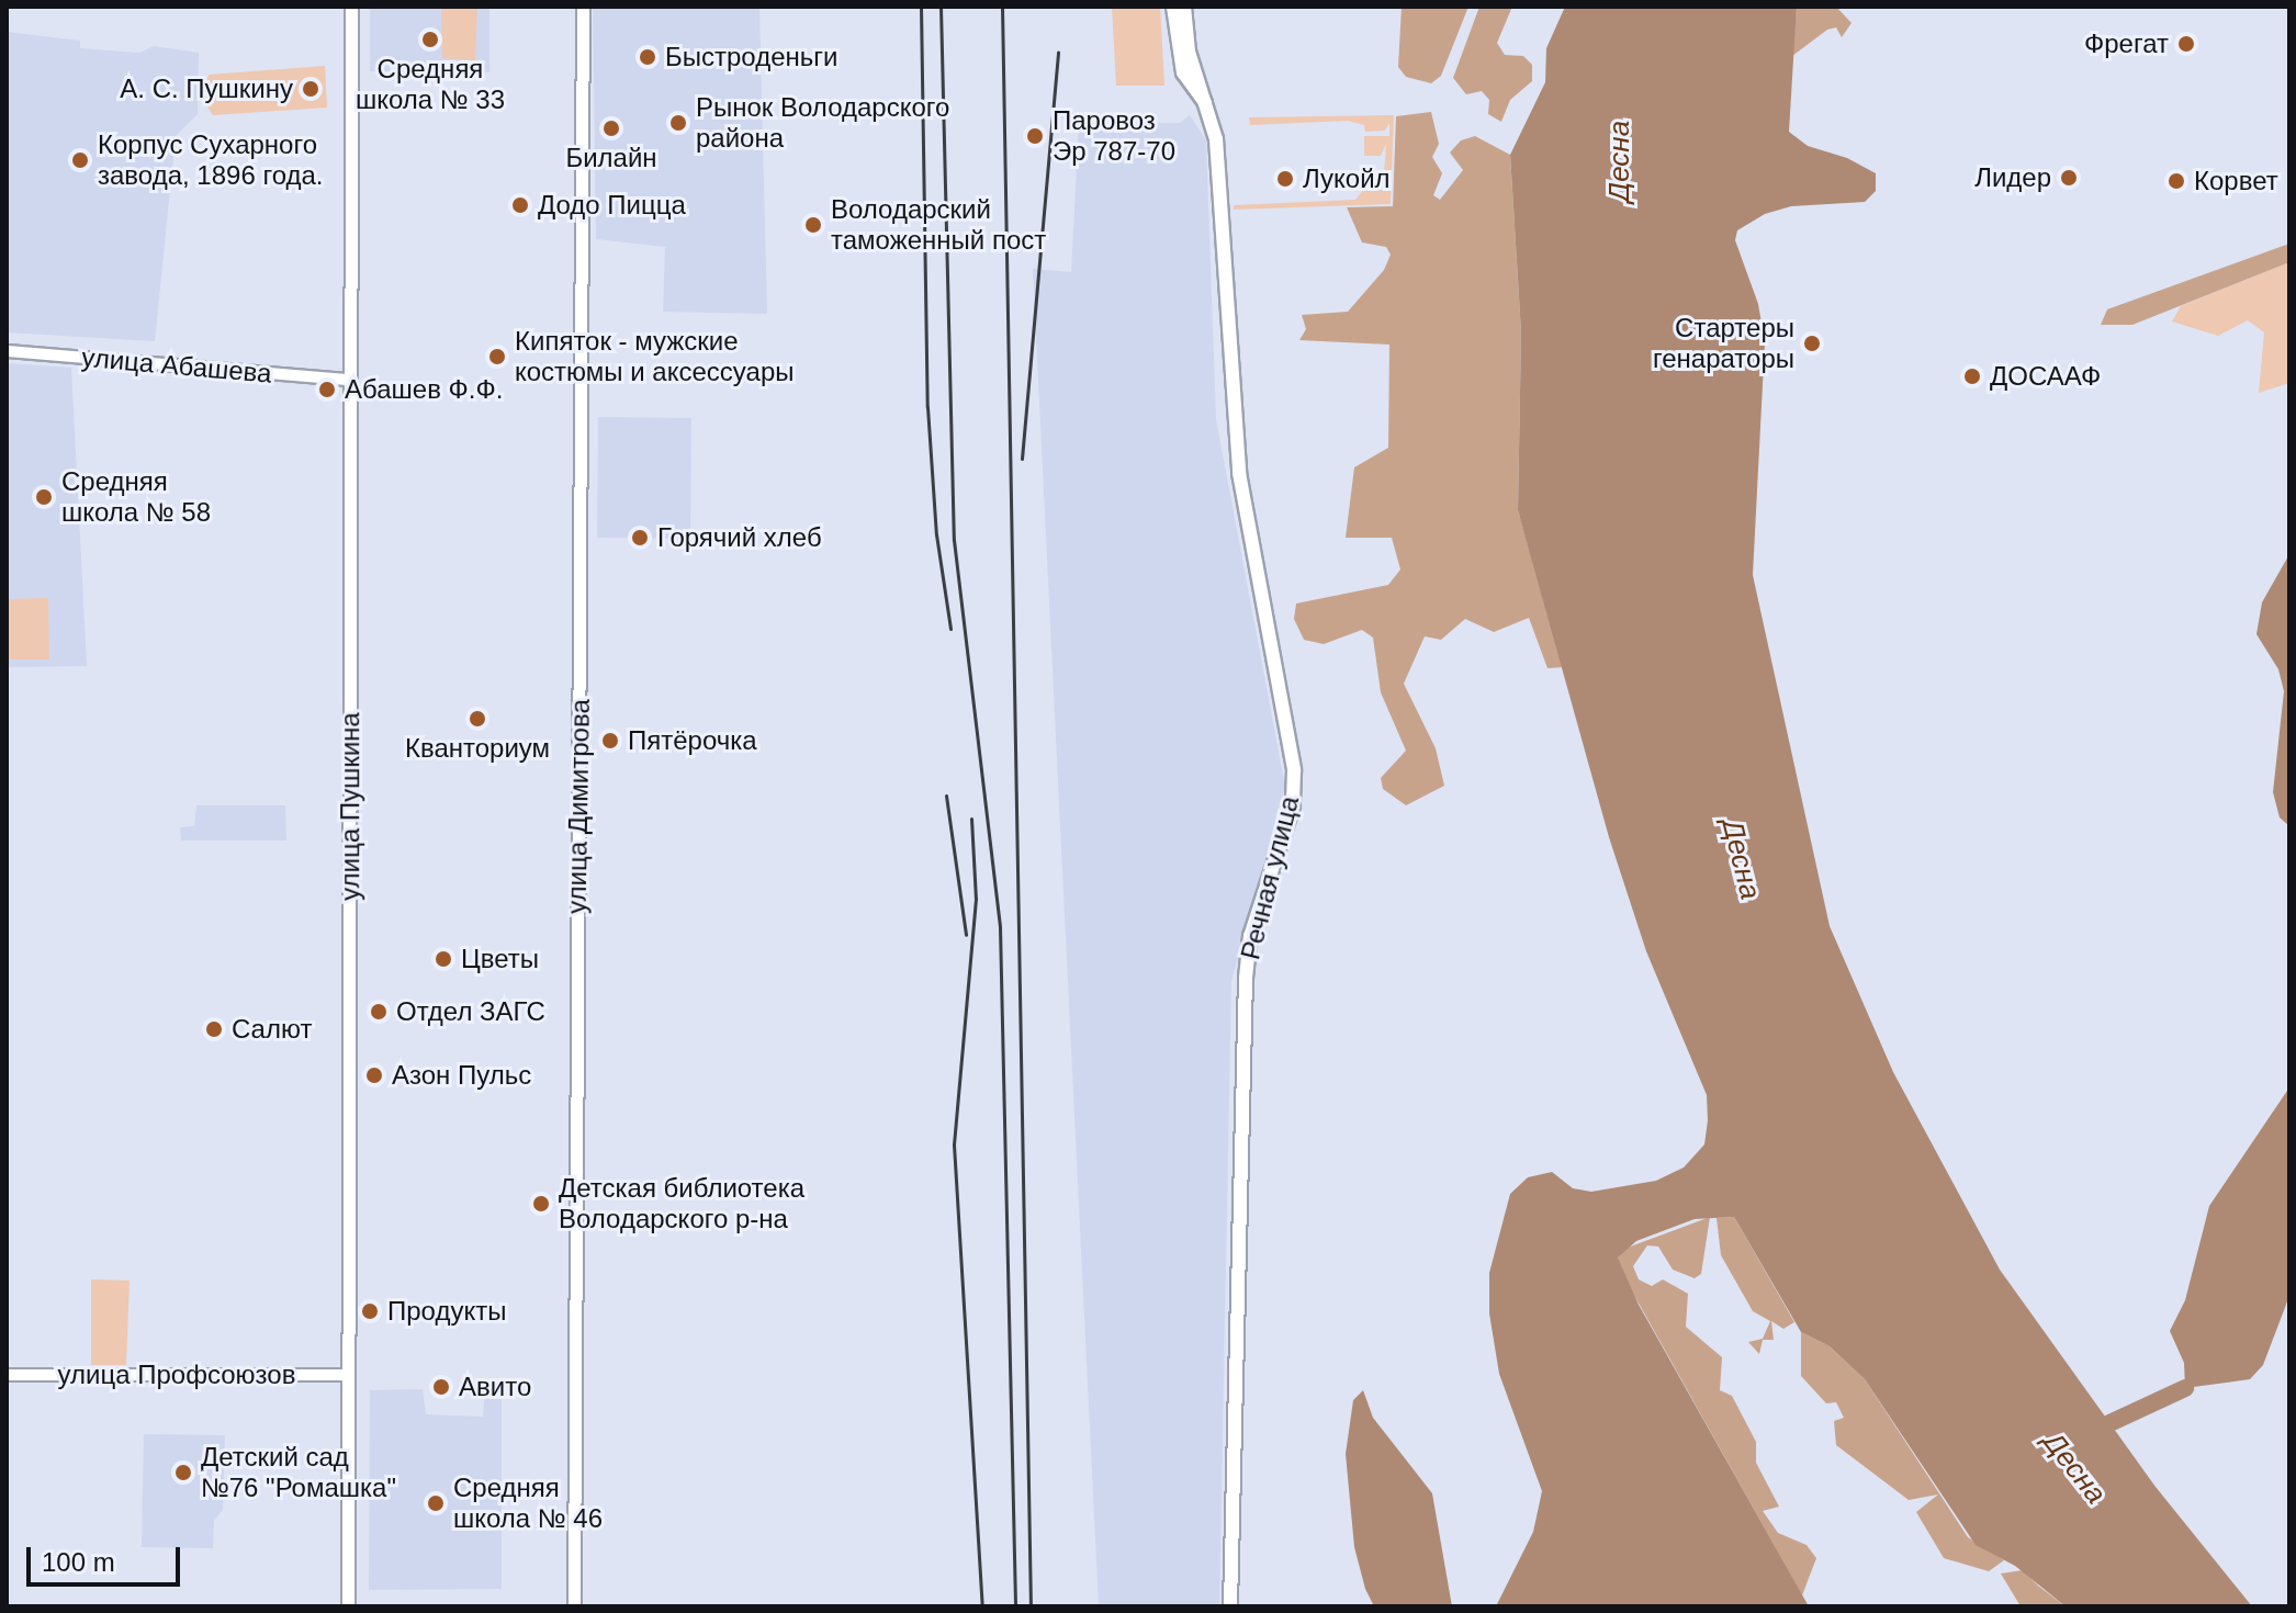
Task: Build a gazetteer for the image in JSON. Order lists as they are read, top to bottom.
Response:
{
  "streets": {
    "main road": ["улица Пушкина", "улица Димитрова", "Речная улица"],
    "street": ["улица Абашева", "улица Профсоюзов"]
  },
  "crossings": [
    ["улица Абашева", "улица Пушкина"],
    ["улица Пушкина", "улица Профсоюзов"]
  ],
  "water": ["Десна"],
  "places": [
    "Средняя школа № 33",
    "Фрегат",
    "Быстроденьги",
    "А. С. Пушкину",
    "Рынок Володарского района",
    "Билайн",
    "Паровоз Эр 787-70",
    "Корпус Сухарного завода, 1896 года.",
    "Лидер",
    "Лукойл",
    "Корвет",
    "Додо Пицца",
    "Володарский таможенный пост",
    "Стартеры генараторы",
    "Кипяток - мужские костюмы и аксессуары",
    "ДОСААФ",
    "Абашев Ф.Ф.",
    "Средняя школа № 58",
    "Горячий хлеб",
    "Кванториум",
    "Пятёрочка",
    "Цветы",
    "Отдел ЗАГС",
    "Салют",
    "Азон Пульс",
    "Детская библиотека Володарского р-на",
    "Продукты",
    "Авито",
    "Детский сад №76 \"Ромашка\"",
    "Средняя школа № 46"
  ],
  "scale_bar": "100 m"
}
